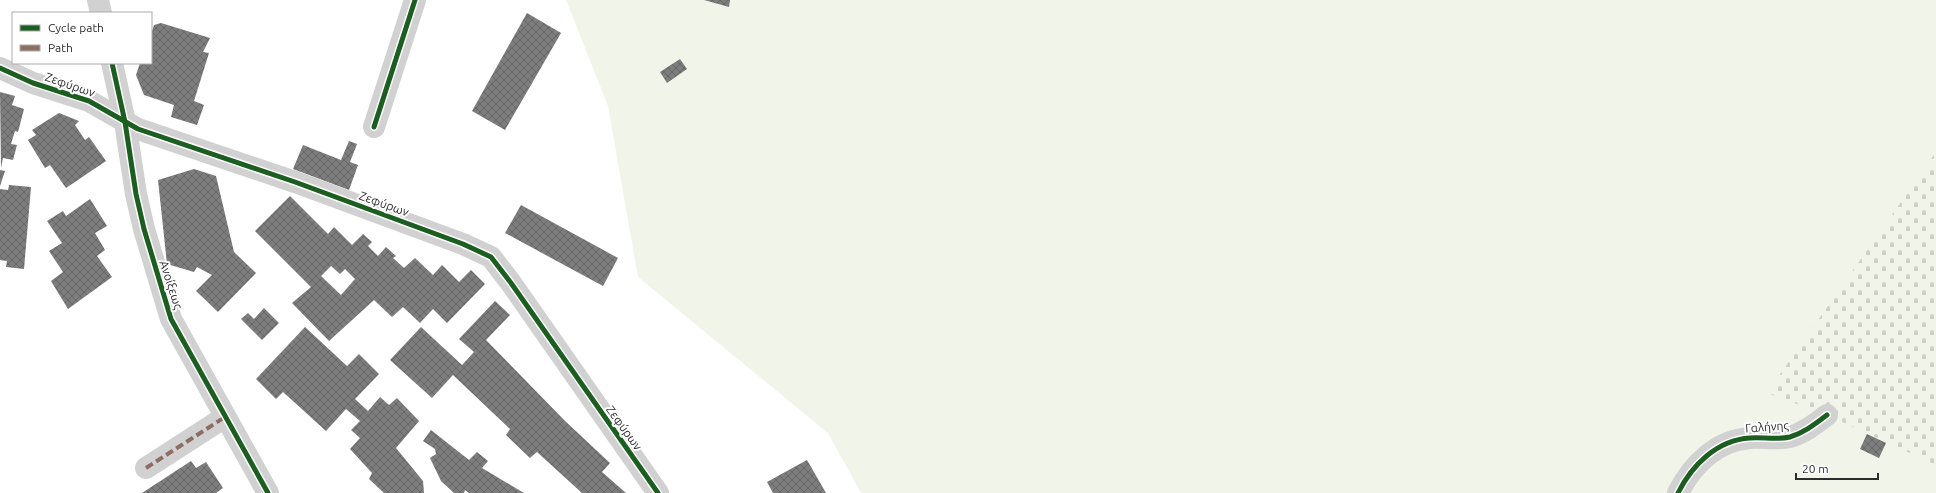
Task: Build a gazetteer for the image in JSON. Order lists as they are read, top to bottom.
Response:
{
  "streets": {
    "street": ["Ζεφύρων", "Ανοίξεως", "Γαλήνης"]
  },
  "crossings": [
    ["Ζεφύρων", "Ανοίξεως"]
  ],
  "legend": ["Cycle path", "Path"],
  "scale_bar": "20 m"
}
